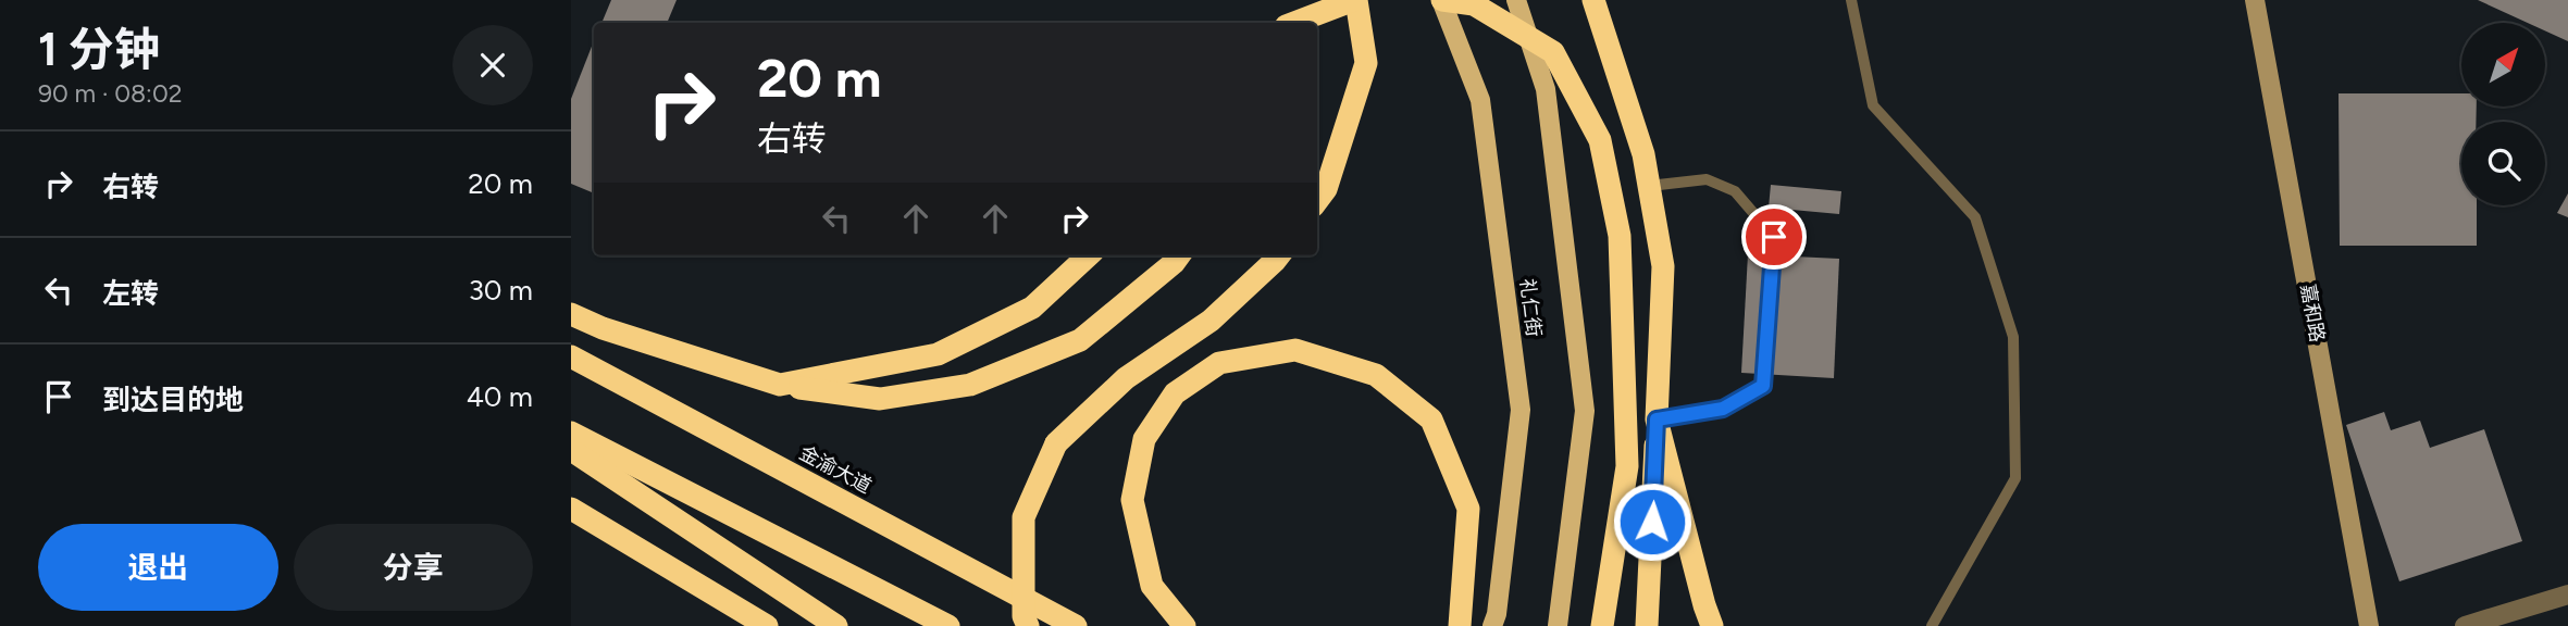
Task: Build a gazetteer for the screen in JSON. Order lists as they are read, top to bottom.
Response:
{
  "streets": {
    "highway": ["金渝大道"],
    "main road": ["礼仁街"],
    "street": ["嘉和路"]
  },
  "north": "top right",
  "page": {
    "heading": ["1 分钟", "90 m · 08:02"],
    "turn": ["20 m", "右转"],
    "list": [
      {
        "name": "右转",
        "value": "20 m"
      },
      {
        "name": "左转",
        "value": "30 m"
      },
      {
        "name": "到达目的地",
        "value": "40 m"
      }
    ],
    "buttons": ["退出", "分享"]
  }
}
